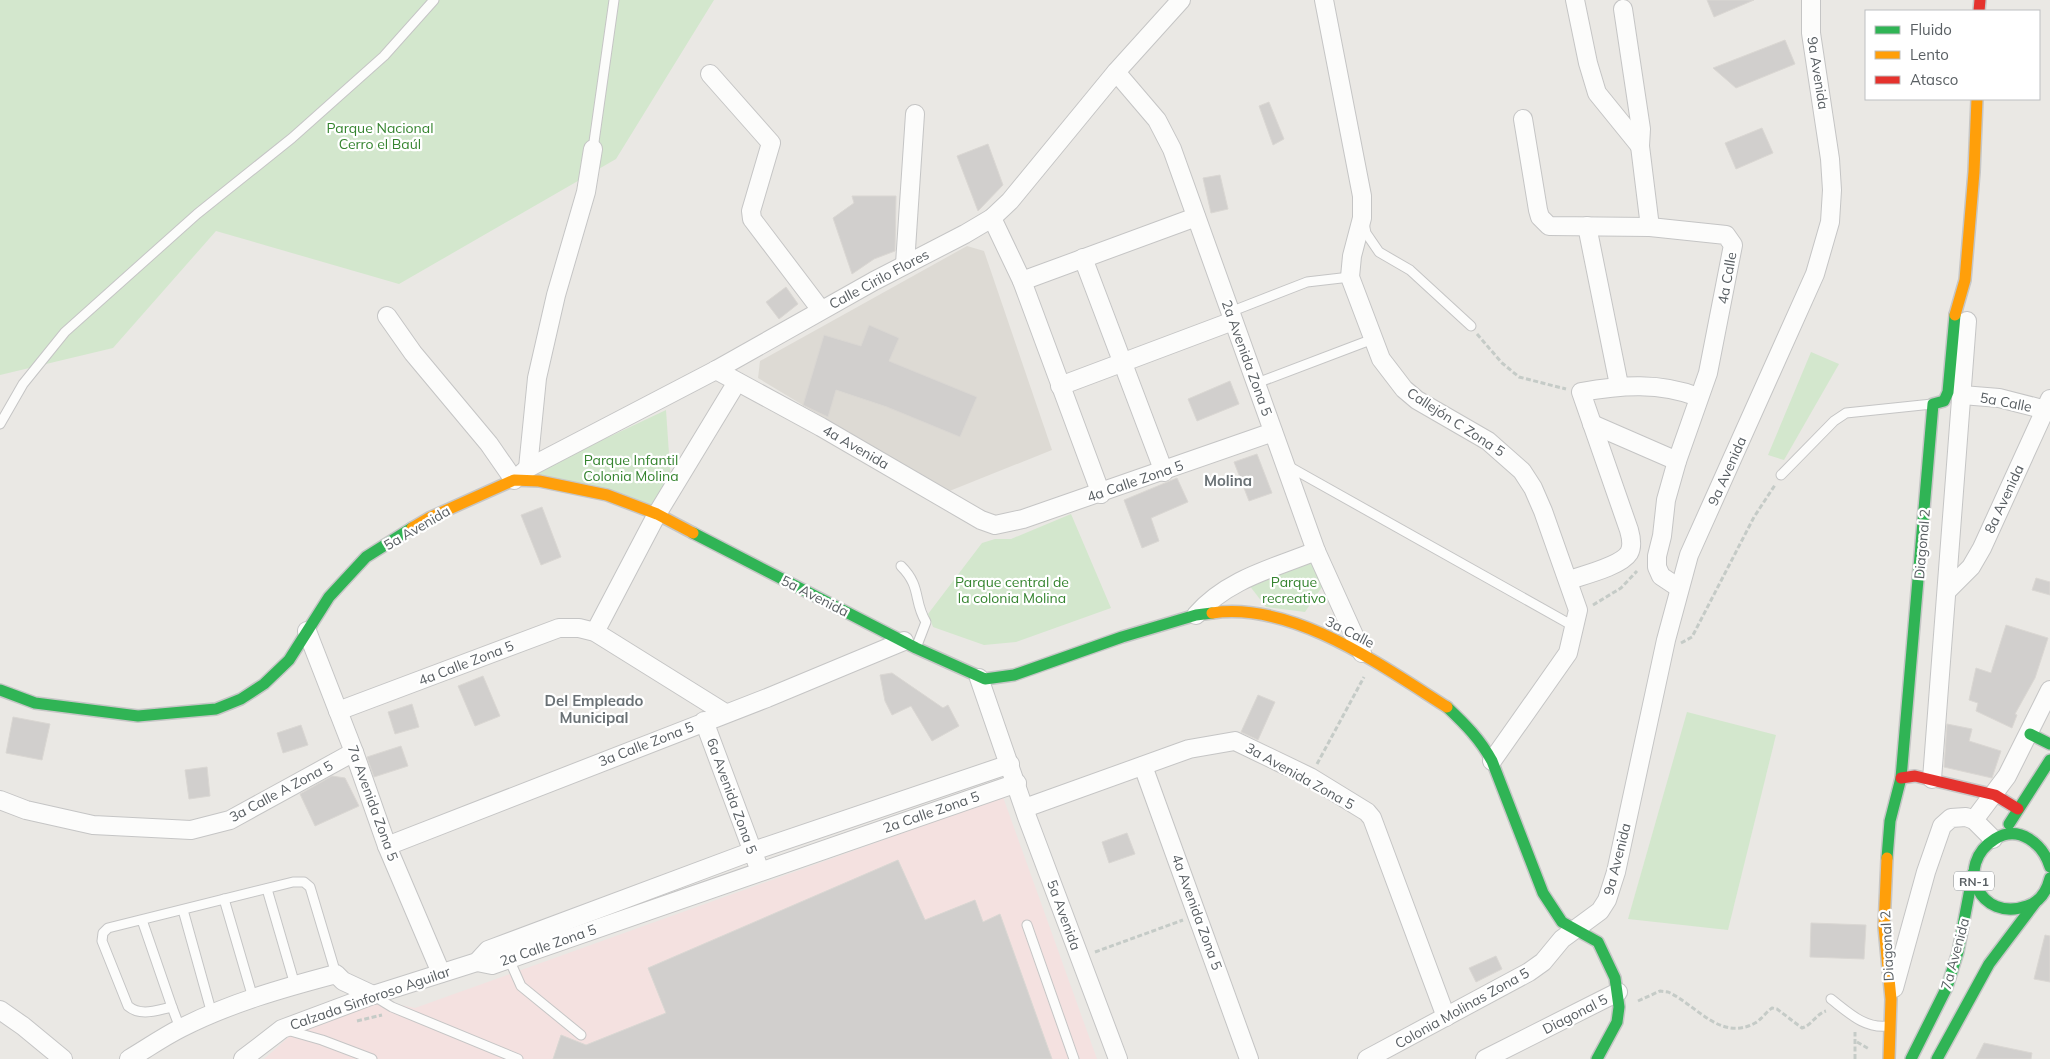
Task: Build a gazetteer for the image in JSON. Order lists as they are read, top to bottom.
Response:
{
  "streets": {
    "street": [
      "9a Avenida",
      "4a Calle",
      "Calle Cirilo Flores",
      "2a Avenida Zona 5",
      "5a Calle",
      "Callejón C Zona 5",
      "4a Avenida",
      "4a Calle Zona 5",
      "8a Avenida",
      "5a Avenida",
      "Diagonal 2",
      "3a Calle",
      "3a Calle Zona 5",
      "3a Avenida Zona 5",
      "3a Calle A Zona 5",
      "6a Avenida Zona 5",
      "7a Avenida Zona 5",
      "2a Calle Zona 5",
      "RN-1",
      "4a Avenida Zona 5",
      "7a Avenida",
      "Calzada Sinforoso Aguilar",
      "Colonia Molinas Zona 5",
      "Diagonal 5"
    ]
  },
  "crossings": [
    ["9a Avenida", "4a Calle"],
    ["9a Avenida", "3a Calle"],
    ["9a Avenida", "Colonia Molinas Zona 5"],
    ["9a Avenida", "Diagonal 5"],
    ["Calle Cirilo Flores", "2a Avenida Zona 5"],
    ["Calle Cirilo Flores", "4a Avenida"],
    ["Calle Cirilo Flores", "5a Avenida"],
    ["2a Avenida Zona 5", "4a Calle Zona 5"],
    ["2a Avenida Zona 5", "3a Calle"],
    ["5a Calle", "8a Avenida"],
    ["Callejón C Zona 5", "3a Calle"],
    ["4a Avenida", "4a Calle Zona 5"],
    ["4a Calle Zona 5", "7a Avenida Zona 5"],
    ["5a Avenida", "3a Calle"],
    ["5a Avenida", "3a Calle Zona 5"],
    ["5a Avenida", "3a Avenida Zona 5"],
    ["5a Avenida", "7a Avenida Zona 5"],
    ["5a Avenida", "2a Calle Zona 5"],
    ["3a Calle", "Colonia Molinas Zona 5"],
    ["3a Calle", "Diagonal 5"],
    ["3a Calle Zona 5", "6a Avenida Zona 5"],
    ["3a Calle Zona 5", "7a Avenida Zona 5"],
    ["3a Avenida Zona 5", "4a Avenida Zona 5"],
    ["3a Avenida Zona 5", "Colonia Molinas Zona 5"],
    ["3a Calle A Zona 5", "7a Avenida Zona 5"],
    ["6a Avenida Zona 5", "2a Calle Zona 5"],
    ["7a Avenida Zona 5", "Calzada Sinforoso Aguilar"],
    ["2a Calle Zona 5", "Calzada Sinforoso Aguilar"],
    ["RN-1", "7a Avenida"],
    ["Colonia Molinas Zona 5", "Diagonal 5"]
  ],
  "districts": ["Molina", "Del Empleado Municipal"],
  "parks": [
    "Parque Nacional Cerro el Baúl",
    "Parque Infantil Colonia Molina",
    "Parque central de la colonia Molina",
    "Parque recreativo"
  ],
  "legend": ["Fluido", "Lento", "Atasco"]
}
